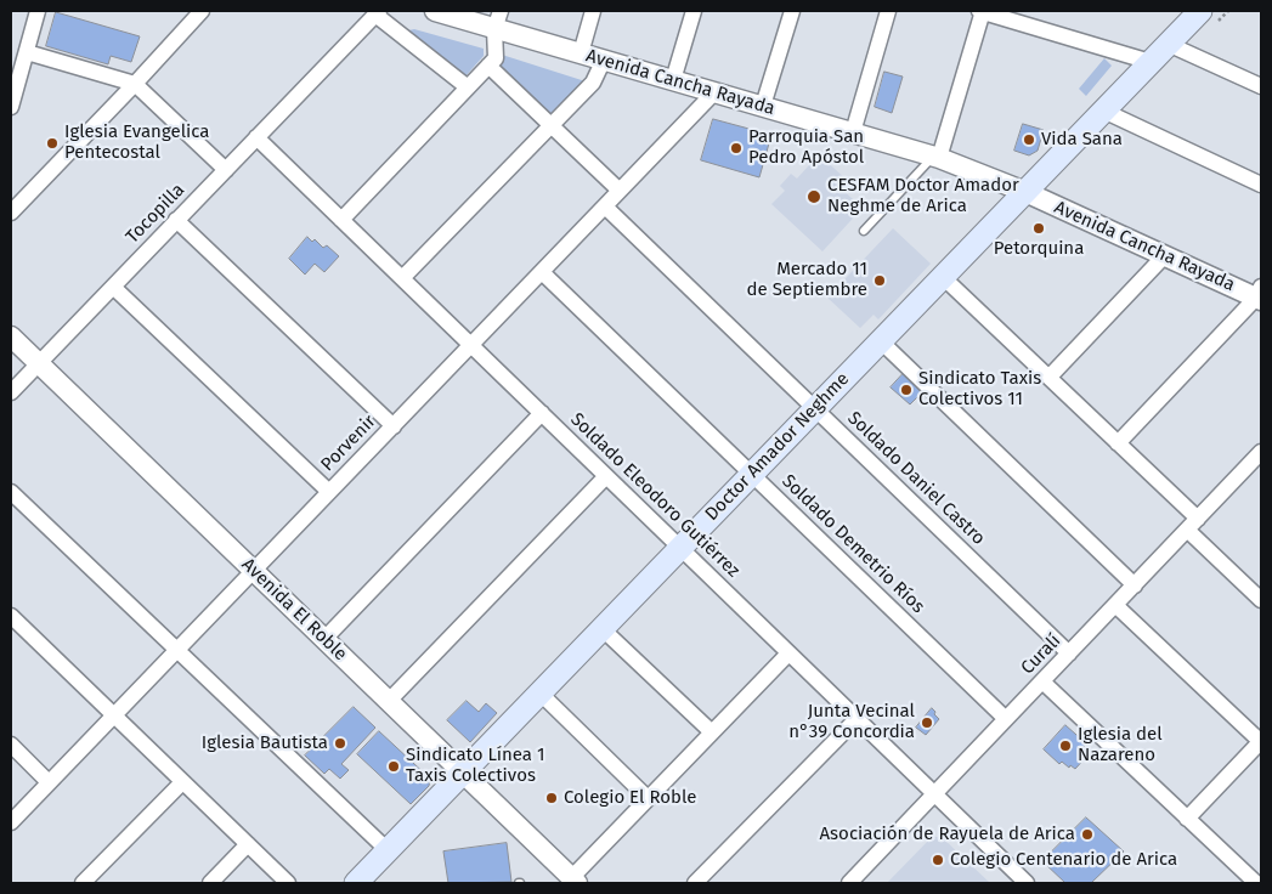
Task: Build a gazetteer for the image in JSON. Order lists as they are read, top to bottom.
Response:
{
  "streets": {
    "main road": ["Doctor Amador Neghme"],
    "street": [
      "Avenida Cancha Rayada",
      "Tocopilla",
      "Porvenir",
      "Soldado Daniel Castro",
      "Soldado Eleodoro Gutiérrez",
      "Soldado Demetrio Ríos",
      "Avenida El Roble",
      "Curalí"
    ]
  },
  "crossings": [
    ["Avenida Cancha Rayada", "Porvenir"],
    ["Avenida Cancha Rayada", "Doctor Amador Neghme"],
    ["Tocopilla", "Soldado Eleodoro Gutiérrez"],
    ["Tocopilla", "Avenida El Roble"],
    ["Porvenir", "Soldado Daniel Castro"],
    ["Porvenir", "Soldado Eleodoro Gutiérrez"],
    ["Porvenir", "Soldado Demetrio Ríos"],
    ["Porvenir", "Avenida El Roble"],
    ["Doctor Amador Neghme", "Soldado Daniel Castro"],
    ["Doctor Amador Neghme", "Soldado Eleodoro Gutiérrez"],
    ["Doctor Amador Neghme", "Soldado Demetrio Ríos"],
    ["Doctor Amador Neghme", "Avenida El Roble"],
    ["Soldado Daniel Castro", "Curalí"],
    ["Soldado Eleodoro Gutiérrez", "Curalí"],
    ["Soldado Demetrio Ríos", "Curalí"]
  ],
  "places": [
    "Vida Sana",
    "Iglesia Evangelica Pentecostal",
    "Parroquia San Pedro Apóstol",
    "CESFAM Doctor Amador Neghme de Arica",
    "Petorquina",
    "Mercado 11 de Septiembre",
    "Sindicato Taxis Colectivos 11",
    "Junta Vecinal n°39 Concordia",
    "Iglesia Bautista",
    "Iglesia del Nazareno",
    "Sindicato Línea 1 Taxis Colectivos",
    "Colegio El Roble",
    "Asociación de Rayuela de Arica",
    "Colegio Centenario de Arica"
  ]
}
